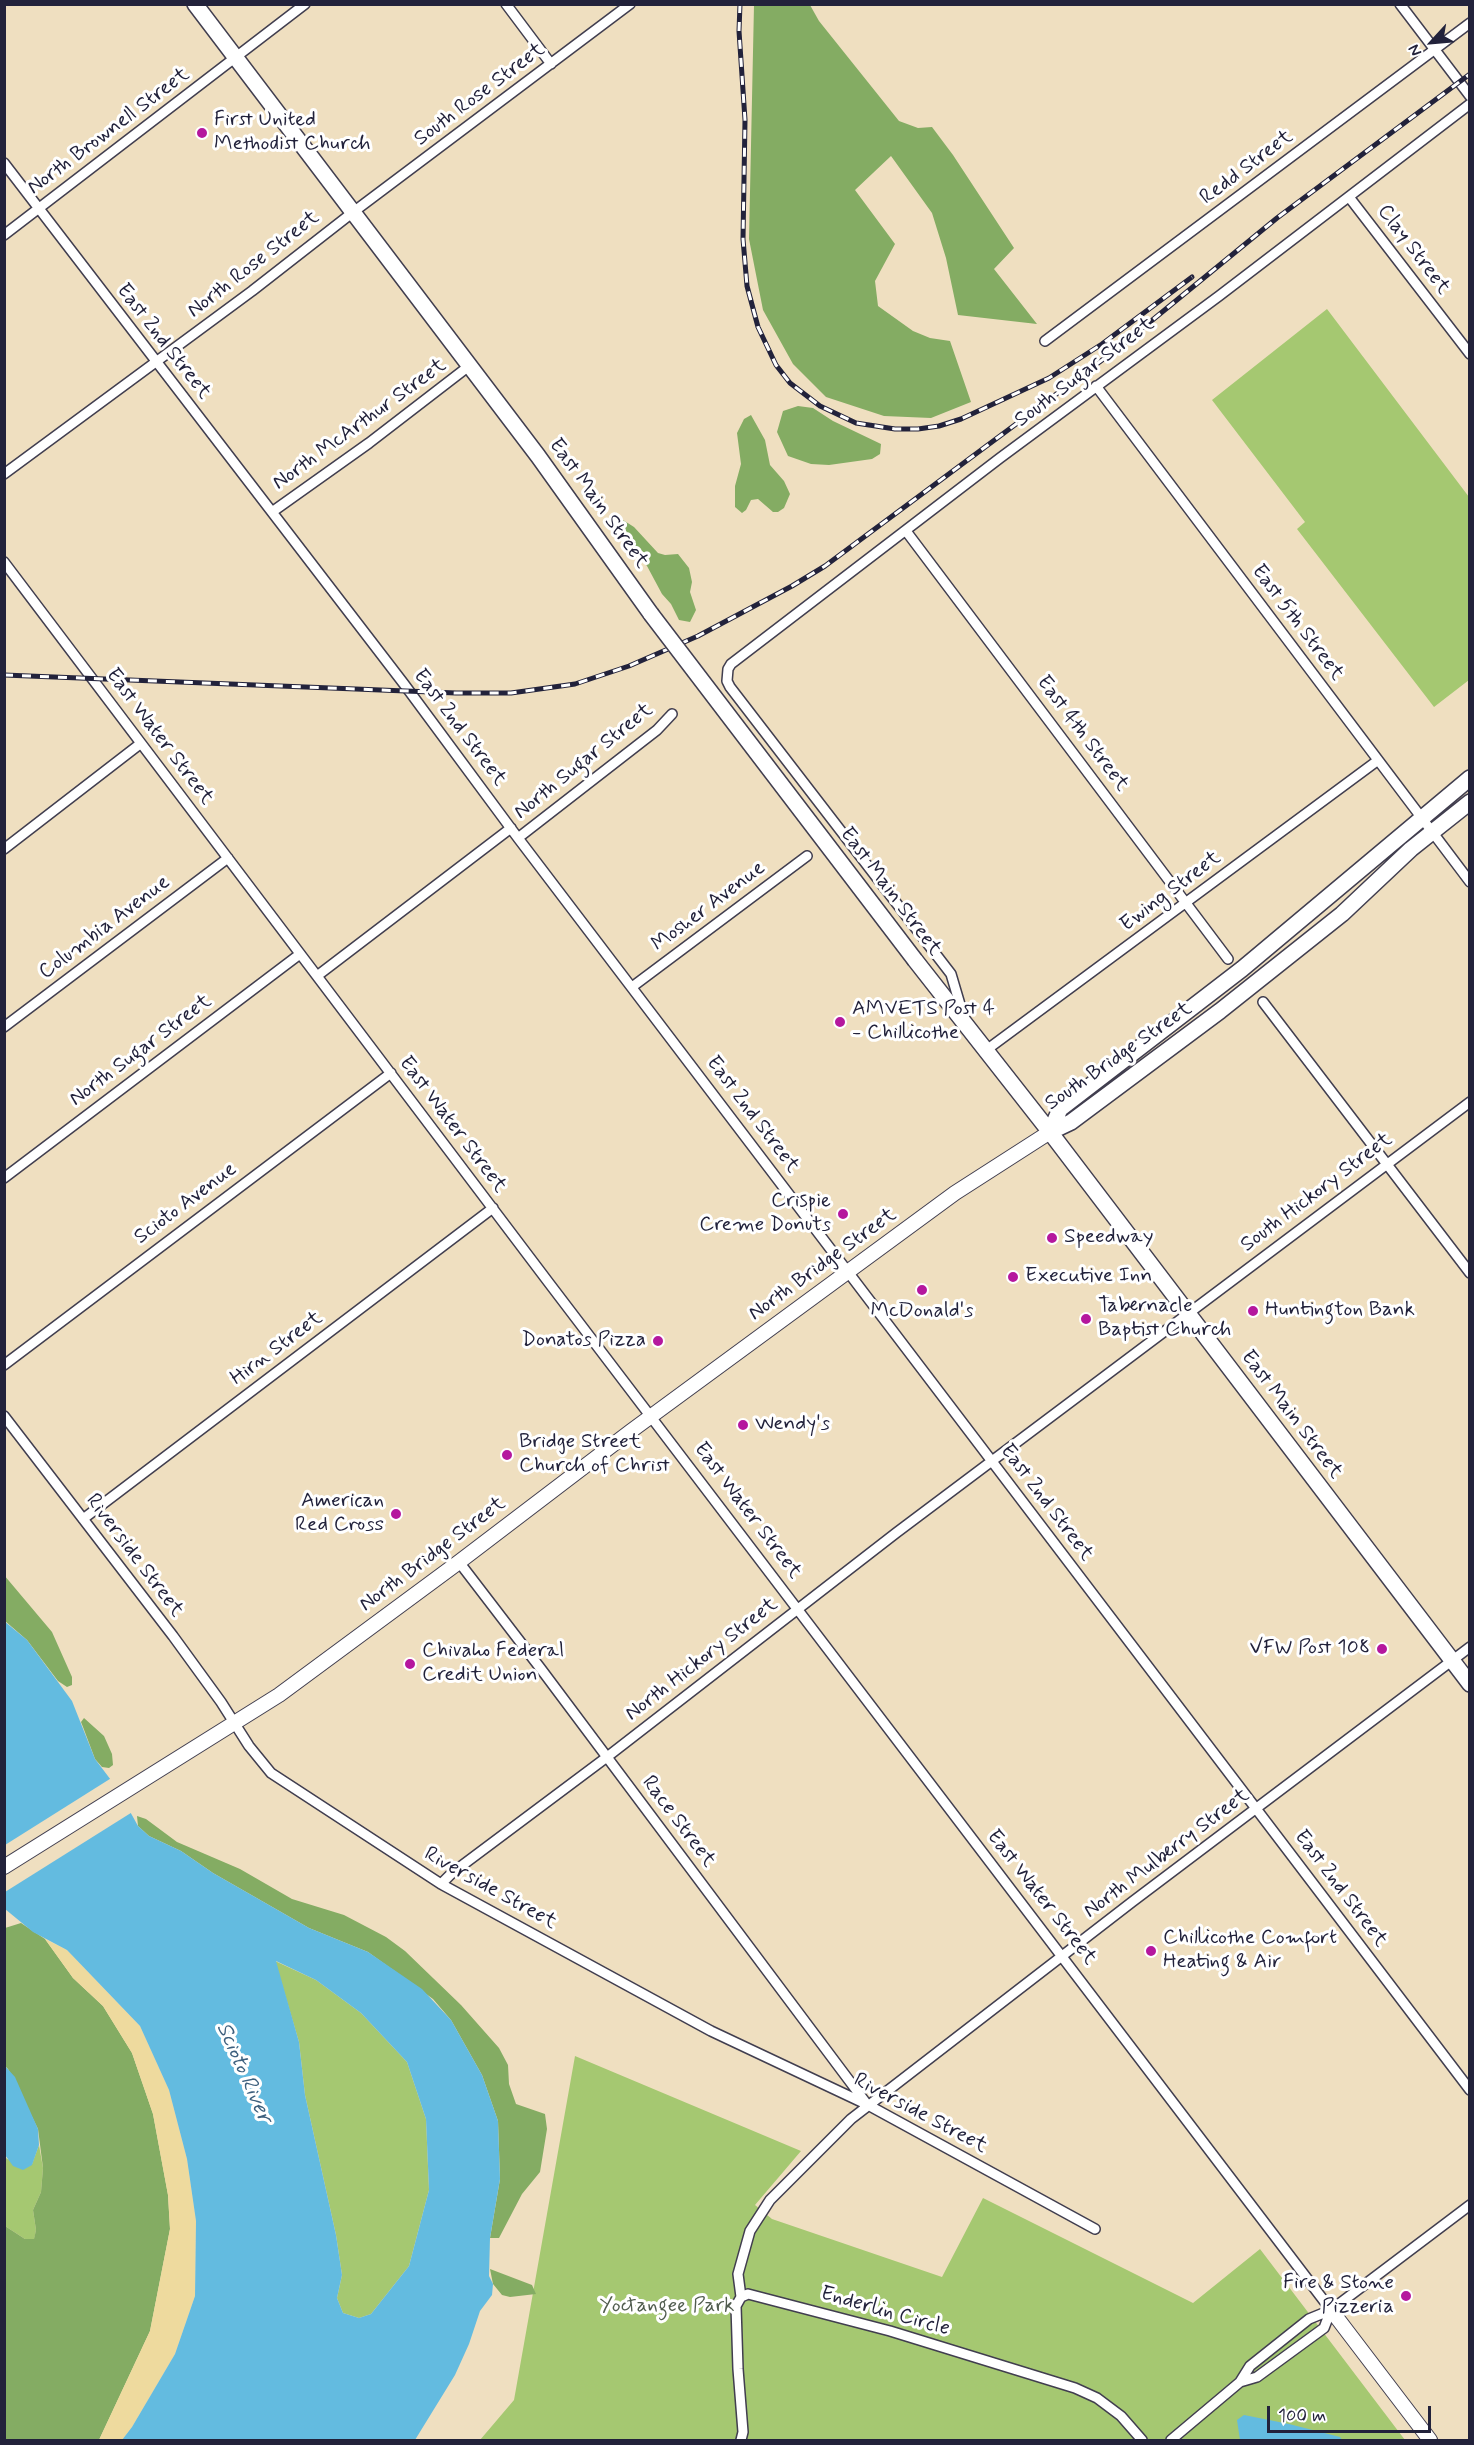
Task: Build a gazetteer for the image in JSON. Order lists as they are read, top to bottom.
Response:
{
  "streets": {
    "main road": ["East Main Street", "South Bridge Street", "North Bridge Street"],
    "street": [
      "South Rose Street",
      "North Brownell Street",
      "Redd Street",
      "Clay Street",
      "North Rose Street",
      "East 2nd Street",
      "South Sugar Street",
      "North McArthur Street",
      "East 5th Street",
      "East 4th Street",
      "East Water Street",
      "North Sugar Street",
      "Ewing Street",
      "Mosher Avenue",
      "Columbia Avenue",
      "South Hickory Street",
      "Scioto Avenue",
      "Hirn Street",
      "Riverside Street",
      "North Hickory Street",
      "Race Street",
      "North Mulberry Street",
      "Enderlin Circle"
    ]
  },
  "crossings": [
    ["South Rose Street", "North Rose Street"],
    ["South Rose Street", "East Main Street"],
    ["North Brownell Street", "East 2nd Street"],
    ["North Brownell Street", "East Main Street"],
    ["Clay Street", "South Sugar Street"],
    ["North Rose Street", "East 2nd Street"],
    ["North Rose Street", "East Main Street"],
    ["East 2nd Street", "North McArthur Street"],
    ["East 2nd Street", "North Sugar Street"],
    ["East 2nd Street", "Mosher Avenue"],
    ["East 2nd Street", "North Bridge Street"],
    ["East 2nd Street", "North Hickory Street"],
    ["East 2nd Street", "North Mulberry Street"],
    ["South Sugar Street", "East Main Street"],
    ["South Sugar Street", "East 5th Street"],
    ["South Sugar Street", "East 4th Street"],
    ["North McArthur Street", "East Main Street"],
    ["East Main Street", "Ewing Street"],
    ["East Main Street", "South Bridge Street"],
    ["East Main Street", "South Hickory Street"],
    ["East Main Street", "North Bridge Street"],
    ["East Main Street", "North Hickory Street"],
    ["East Main Street", "North Mulberry Street"],
    ["East 5th Street", "Ewing Street"],
    ["East 5th Street", "South Bridge Street"],
    ["East 4th Street", "Ewing Street"],
    ["East Water Street", "North Sugar Street"],
    ["East Water Street", "Columbia Avenue"],
    ["East Water Street", "Scioto Avenue"],
    ["East Water Street", "North Bridge Street"],
    ["East Water Street", "Hirn Street"],
    ["East Water Street", "North Hickory Street"],
    ["East Water Street", "North Mulberry Street"],
    ["South Bridge Street", "North Bridge Street"],
    ["South Hickory Street", "North Hickory Street"],
    ["North Bridge Street", "Riverside Street"],
    ["North Bridge Street", "Race Street"],
    ["Hirn Street", "Riverside Street"],
    ["Riverside Street", "North Hickory Street"],
    ["Riverside Street", "Race Street"],
    ["Riverside Street", "North Mulberry Street"],
    ["North Hickory Street", "Race Street"],
    ["Race Street", "North Mulberry Street"],
    ["North Mulberry Street", "Enderlin Circle"]
  ],
  "water": ["Scioto River"],
  "parks": ["Yoctangee Park"],
  "places": [
    "First United Methodist Church",
    "AMVETS Post 4 - Chillicothe",
    "Crispie Creme Donuts",
    "Speedway",
    "Executive Inn",
    "McDonald's",
    "Huntington Bank",
    "Tabernacle Baptist Church",
    "Donatos Pizza",
    "Wendy's",
    "Bridge Street Church of Christ",
    "American Red Cross",
    "VFW Post 108",
    "Chivaho Federal Credit Union",
    "Chillicothe Comfort Heating & Air",
    "Fire & Stone Pizzeria"
  ],
  "scale_bar": "100 m",
  "north": "bottom left"
}
